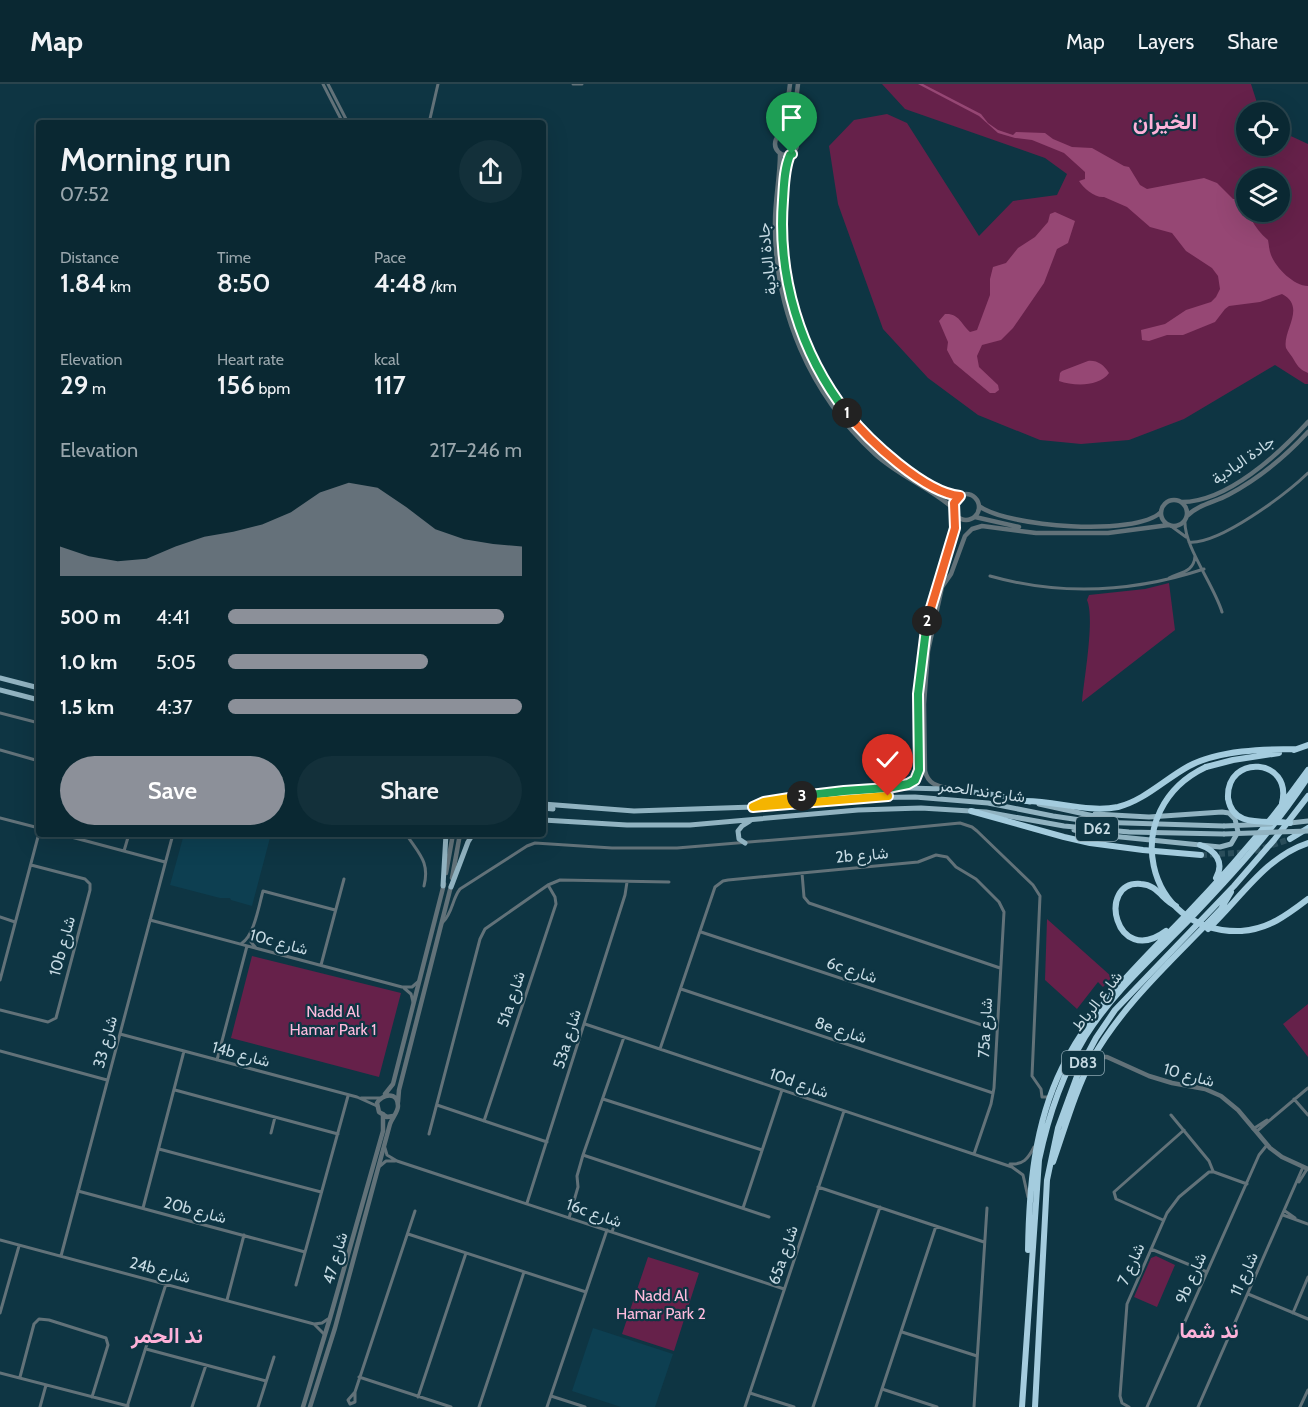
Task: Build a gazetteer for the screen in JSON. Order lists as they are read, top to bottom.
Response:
{
  "streets": {
    "highway": ["شارع الرباط", "D83"],
    "main road": ["شارع ند الحمر", "D62"],
    "street": [
      "جادة البادية",
      "2b شارع",
      "10c شارع",
      "10b شارع",
      "6c شارع",
      "51a شارع",
      "75a شارع",
      "8e شارع",
      "53a شارع",
      "شارع 33",
      "14b شارع",
      "شارع 10",
      "10d شارع",
      "20b شارع",
      "16c شارع",
      "65a شارع",
      "شارع 47",
      "شارع 7",
      "24b شارع",
      "شارع 11",
      "9b شارع"
    ]
  },
  "crossings": [
    ["2b شارع", "6c شارع"],
    ["2b شارع", "75a شارع"],
    ["10c شارع", "شارع 33"],
    ["6c شارع", "75a شارع"],
    ["75a شارع", "8e شارع"],
    ["75a شارع", "10d شارع"],
    ["53a شارع", "10d شارع"],
    ["53a شارع", "16c شارع"],
    ["شارع 33", "14b شارع"],
    ["شارع 33", "20b شارع"],
    ["شارع 33", "24b شارع"],
    ["14b شارع", "شارع 47"],
    ["شارع 10", "شارع 11"],
    ["شارع 10", "9b شارع"],
    ["10d شارع", "65a شارع"],
    ["16c شارع", "65a شارع"]
  ],
  "districts": ["الخيران", "ند شما", "ند الحمر"],
  "parks": ["Nadd Al Hamar Park 1", "Nadd Al Hamar Park 2"],
  "page": {
    "header": "Map",
    "nav": ["Map", "Layers", "Share"],
    "heading": ["Morning run", "07:52"],
    "stats": [
      ["Distance", "1.84 km"],
      ["Time", "8:50"],
      ["Pace", "4:48 /km"],
      ["Elevation", "29 m"],
      ["Heart rate", "156 bpm"],
      ["kcal", "117"]
    ],
    "pins": ["1", "2", "3"],
    "chart": ["Elevation", "217–246 m"],
    "list": [
      {
        "name": "500 m",
        "note": "4:41"
      },
      {
        "name": "1.0 km",
        "note": "5:05"
      },
      {
        "name": "1.5 km",
        "note": "4:37"
      }
    ],
    "buttons": ["Save", "Share"]
  }
}
